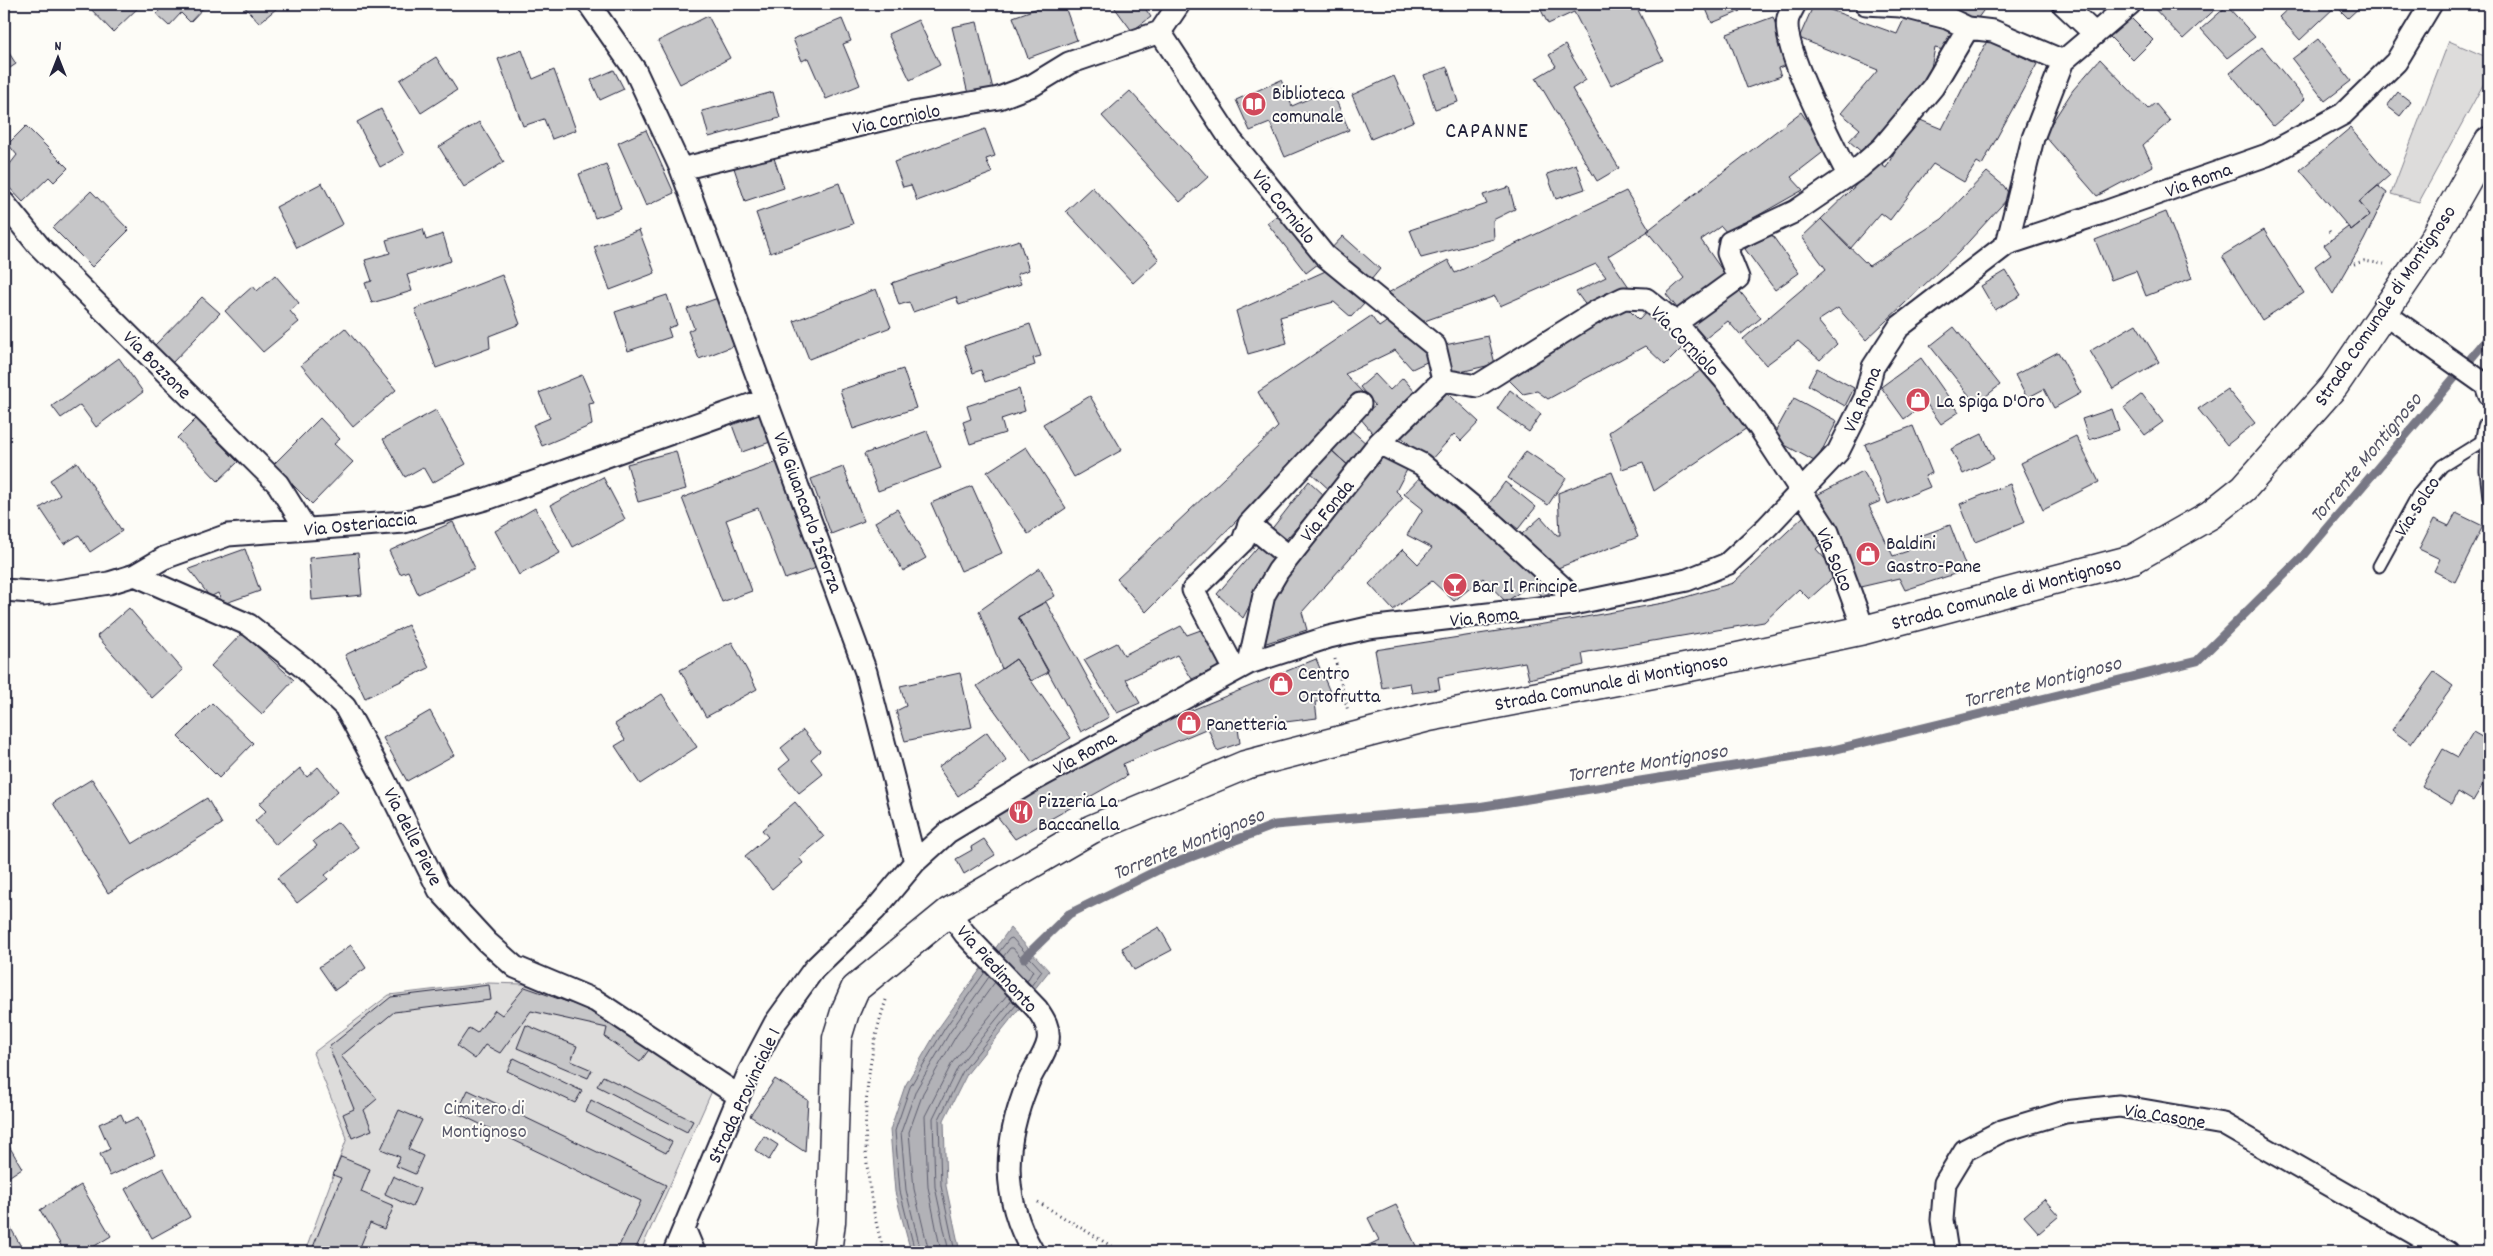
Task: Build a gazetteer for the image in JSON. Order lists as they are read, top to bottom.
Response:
{
  "streets": {
    "street": [
      "Via Corniolo",
      "Via Roma",
      "Strada Comunale di Montignoso",
      "Via Bozzone",
      "Via Solco",
      "Via Fonda",
      "Via Giuancarlo 2Sforza",
      "Via Osteriaccia",
      "Via delle Pieve",
      "Via Piedimonto",
      "Strada Provinciale 1",
      "Via Casone"
    ]
  },
  "crossings": [
    ["Via Corniolo", "Via Roma"],
    ["Via Corniolo", "Via Solco"],
    ["Via Corniolo", "Via Fonda"],
    ["Via Corniolo", "Via Giuancarlo 2Sforza"],
    ["Via Roma", "Via Solco"],
    ["Via Roma", "Via Fonda"],
    ["Via Roma", "Via Giuancarlo 2Sforza"],
    ["Via Roma", "Strada Provinciale 1"],
    ["Strada Comunale di Montignoso", "Via Solco"],
    ["Strada Comunale di Montignoso", "Via Piedimonto"],
    ["Via Bozzone", "Via Osteriaccia"],
    ["Via Giuancarlo 2Sforza", "Via Osteriaccia"],
    ["Via Giuancarlo 2Sforza", "Strada Provinciale 1"],
    ["Via Osteriaccia", "Via delle Pieve"],
    ["Via delle Pieve", "Strada Provinciale 1"]
  ],
  "districts": ["CAPANNE"],
  "water": ["Torrente Montignoso"],
  "parks": ["Cimitero di Montignoso"],
  "places": {
    "library": ["Biblioteca comunale"],
    "shop": [
      "La Spiga D'Oro",
      "Baldini Gastro-Pane",
      "Centro Ortofrutta",
      "Panetteria"
    ],
    "bar": ["Bar Il Principe"],
    "restaurant": ["Pizzeria La Baccanella"]
  },
  "north": "top"
}
